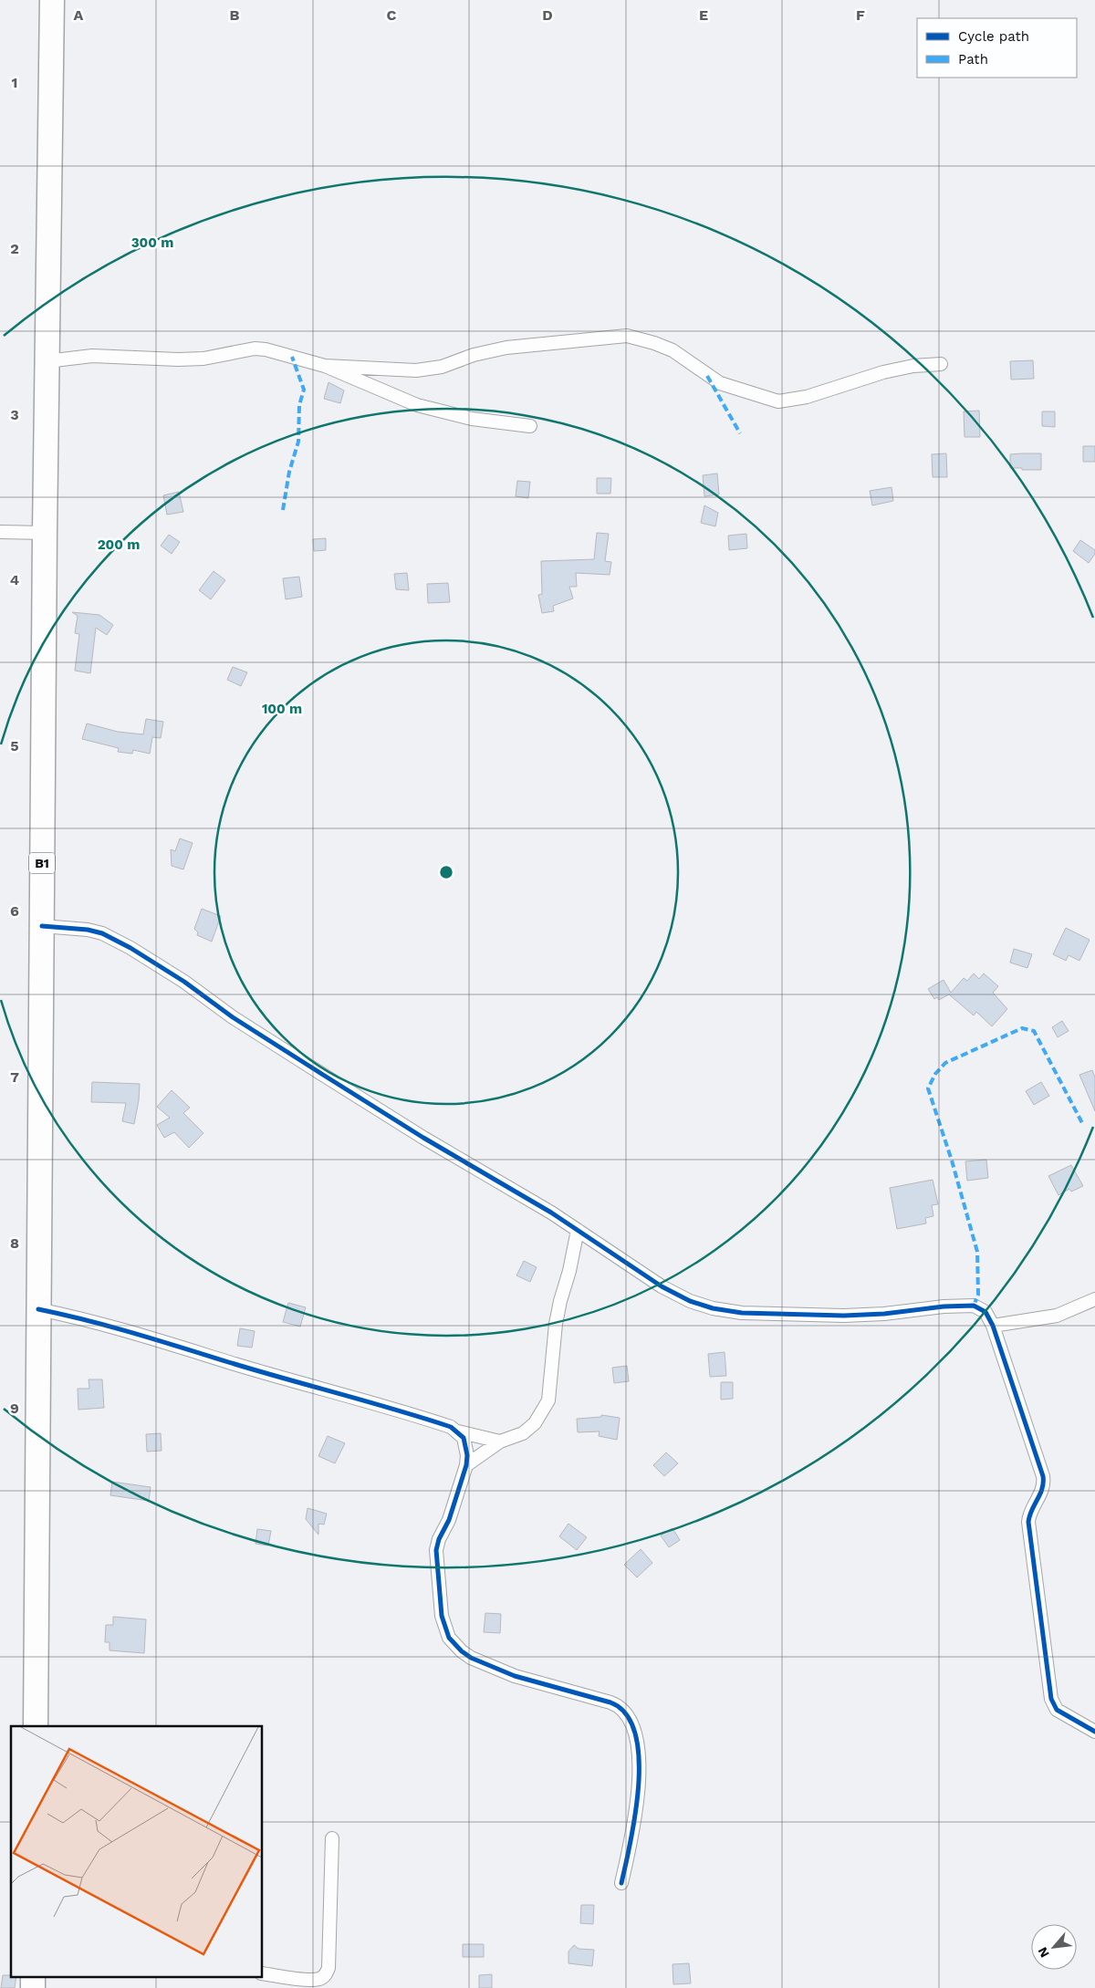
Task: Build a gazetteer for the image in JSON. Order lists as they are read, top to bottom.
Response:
{
  "streets": {
    "highway": ["B1"]
  },
  "legend": ["Cycle path", "Path"],
  "north": "bottom left",
  "grid": {
    "columns": [
      "A",
      "B",
      "C",
      "D",
      "E",
      "F"
    ],
    "rows": [
      "1",
      "2",
      "3",
      "4",
      "5",
      "6",
      "7",
      "8",
      "9"
    ]
  },
  "rings": ["300 m", "200 m", "100 m"]
}
